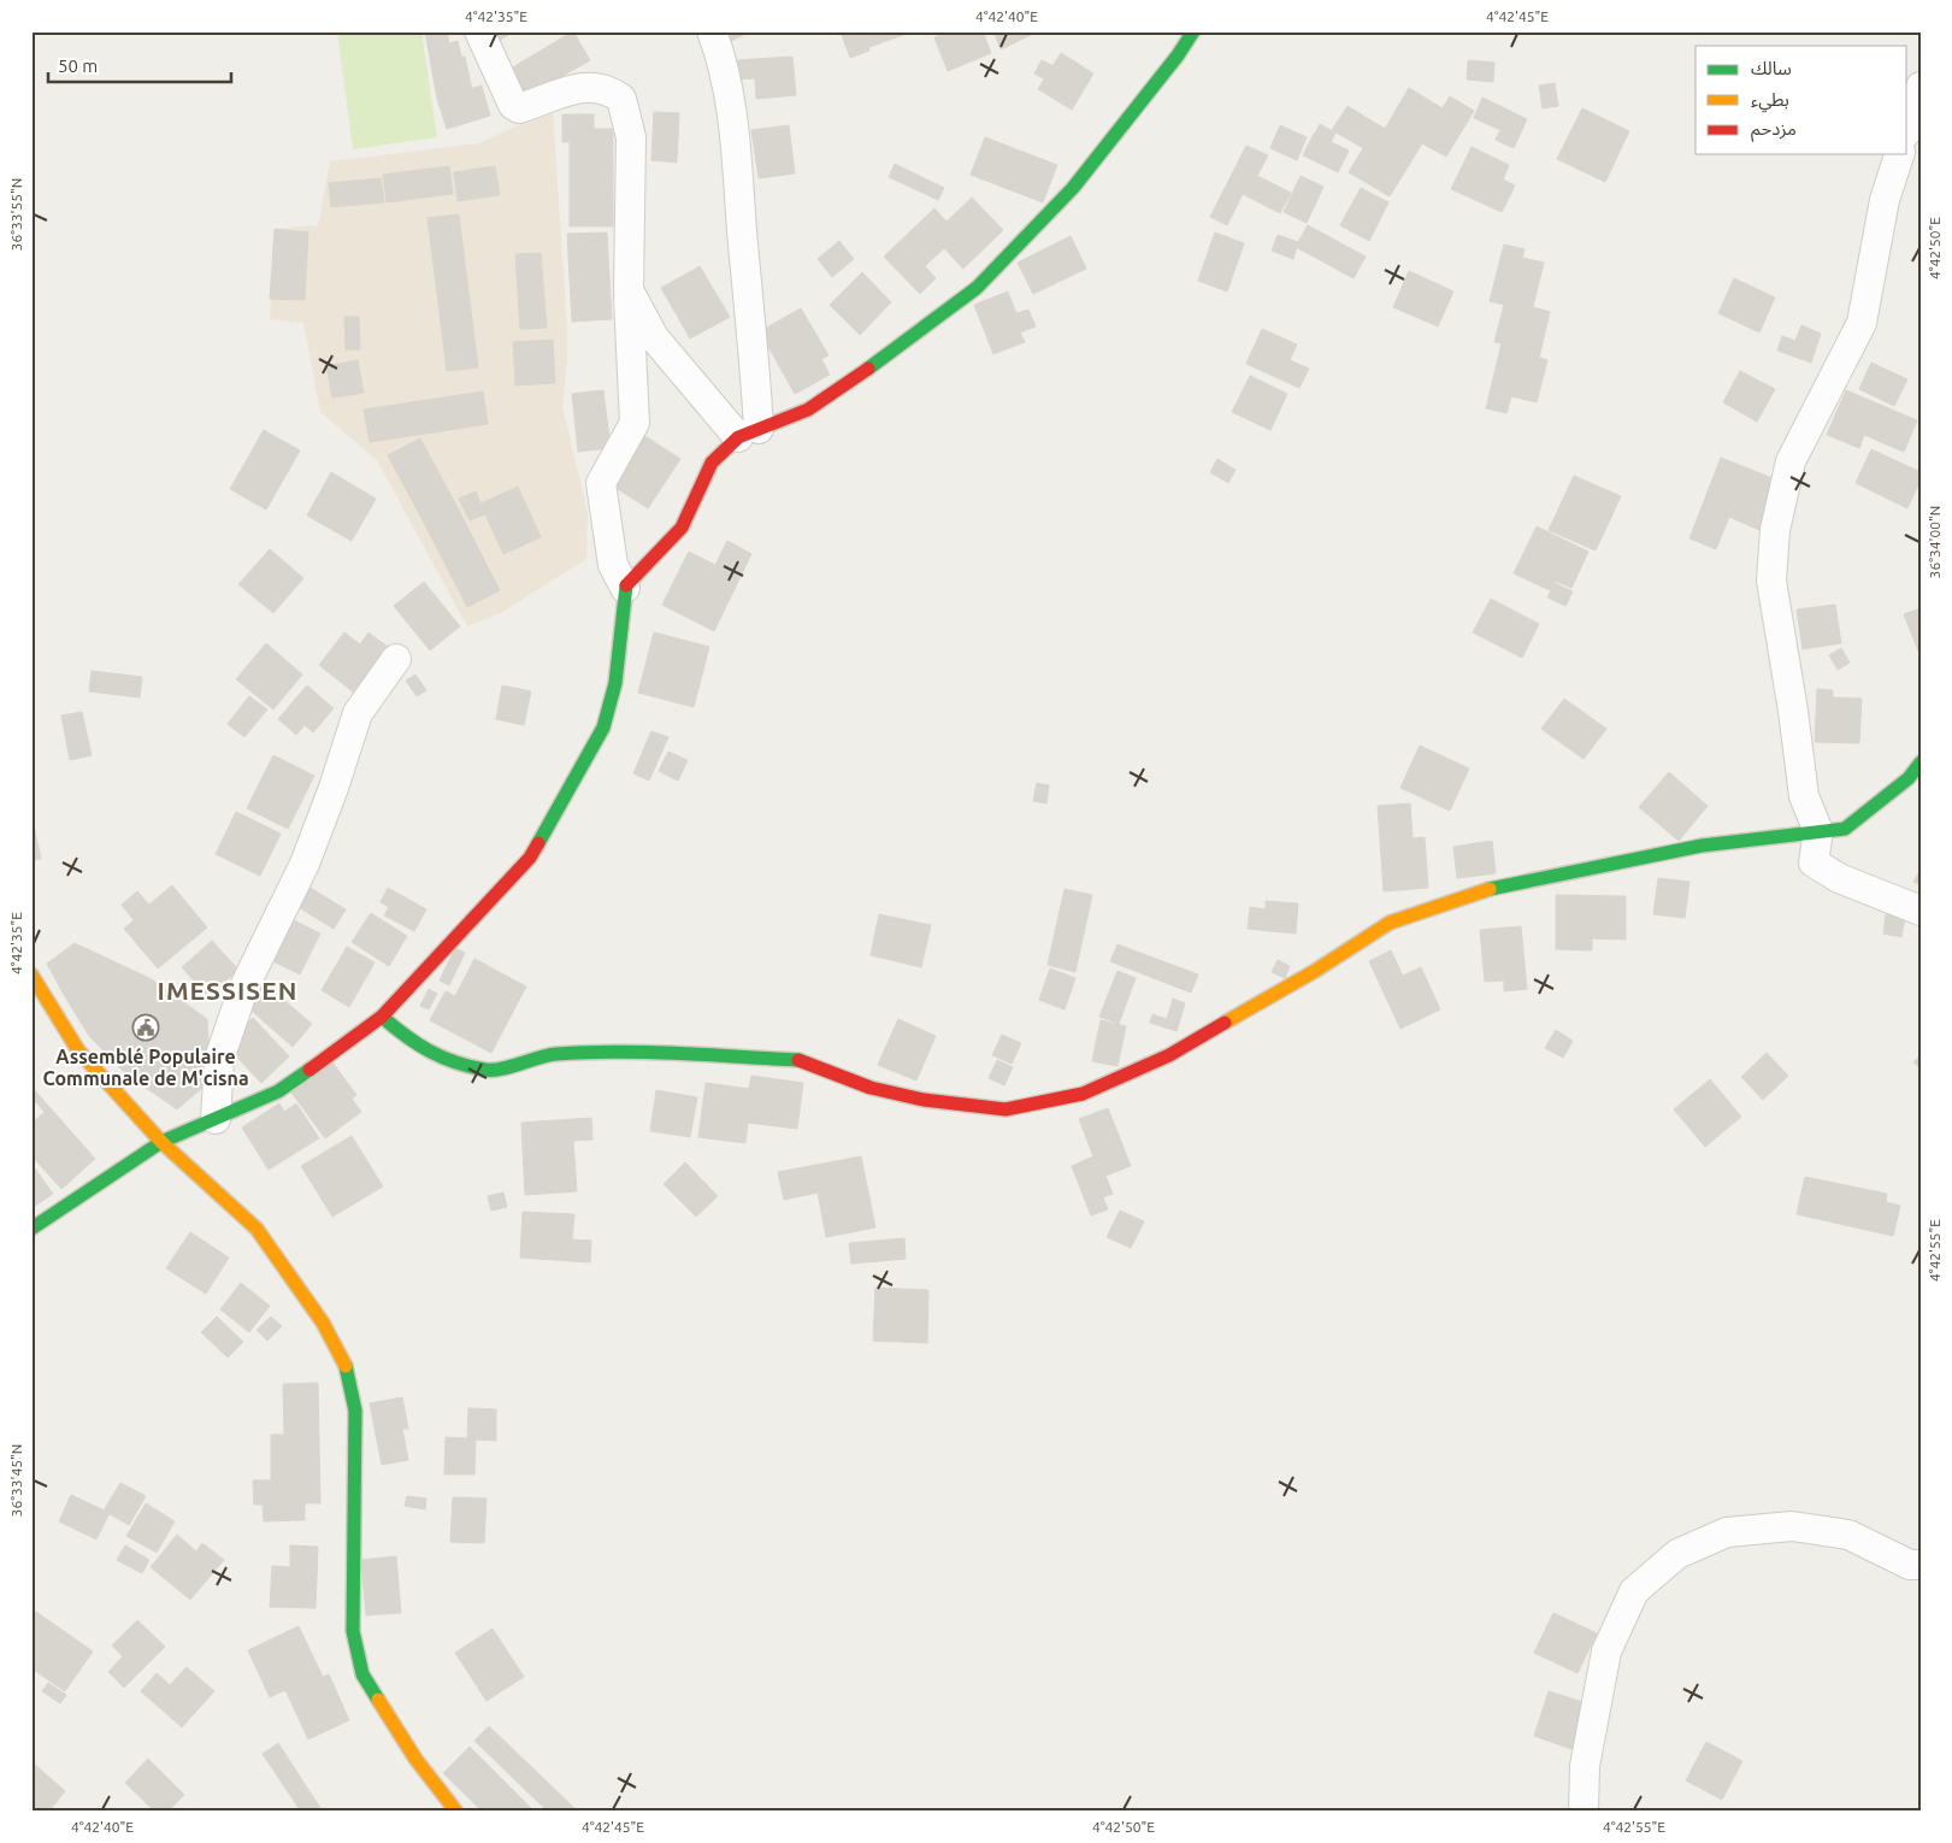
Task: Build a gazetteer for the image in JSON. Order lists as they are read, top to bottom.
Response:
{
  "districts": ["IMESSISEN"],
  "places": {
    "public building": ["Assemblé Populaire Communale de M'cisna"]
  },
  "legend": ["سالك", "بطيء", "مزدحم"],
  "scale_bar": "50 m",
  "coordinates": [
    "4°42'35\"E",
    "4°42'40\"E",
    "4°42'45\"E",
    "36°33'55\"N",
    "4°42'50\"E",
    "36°34'00\"N",
    "4°42'55\"E",
    "36°33'45\"N"
  ]
}
